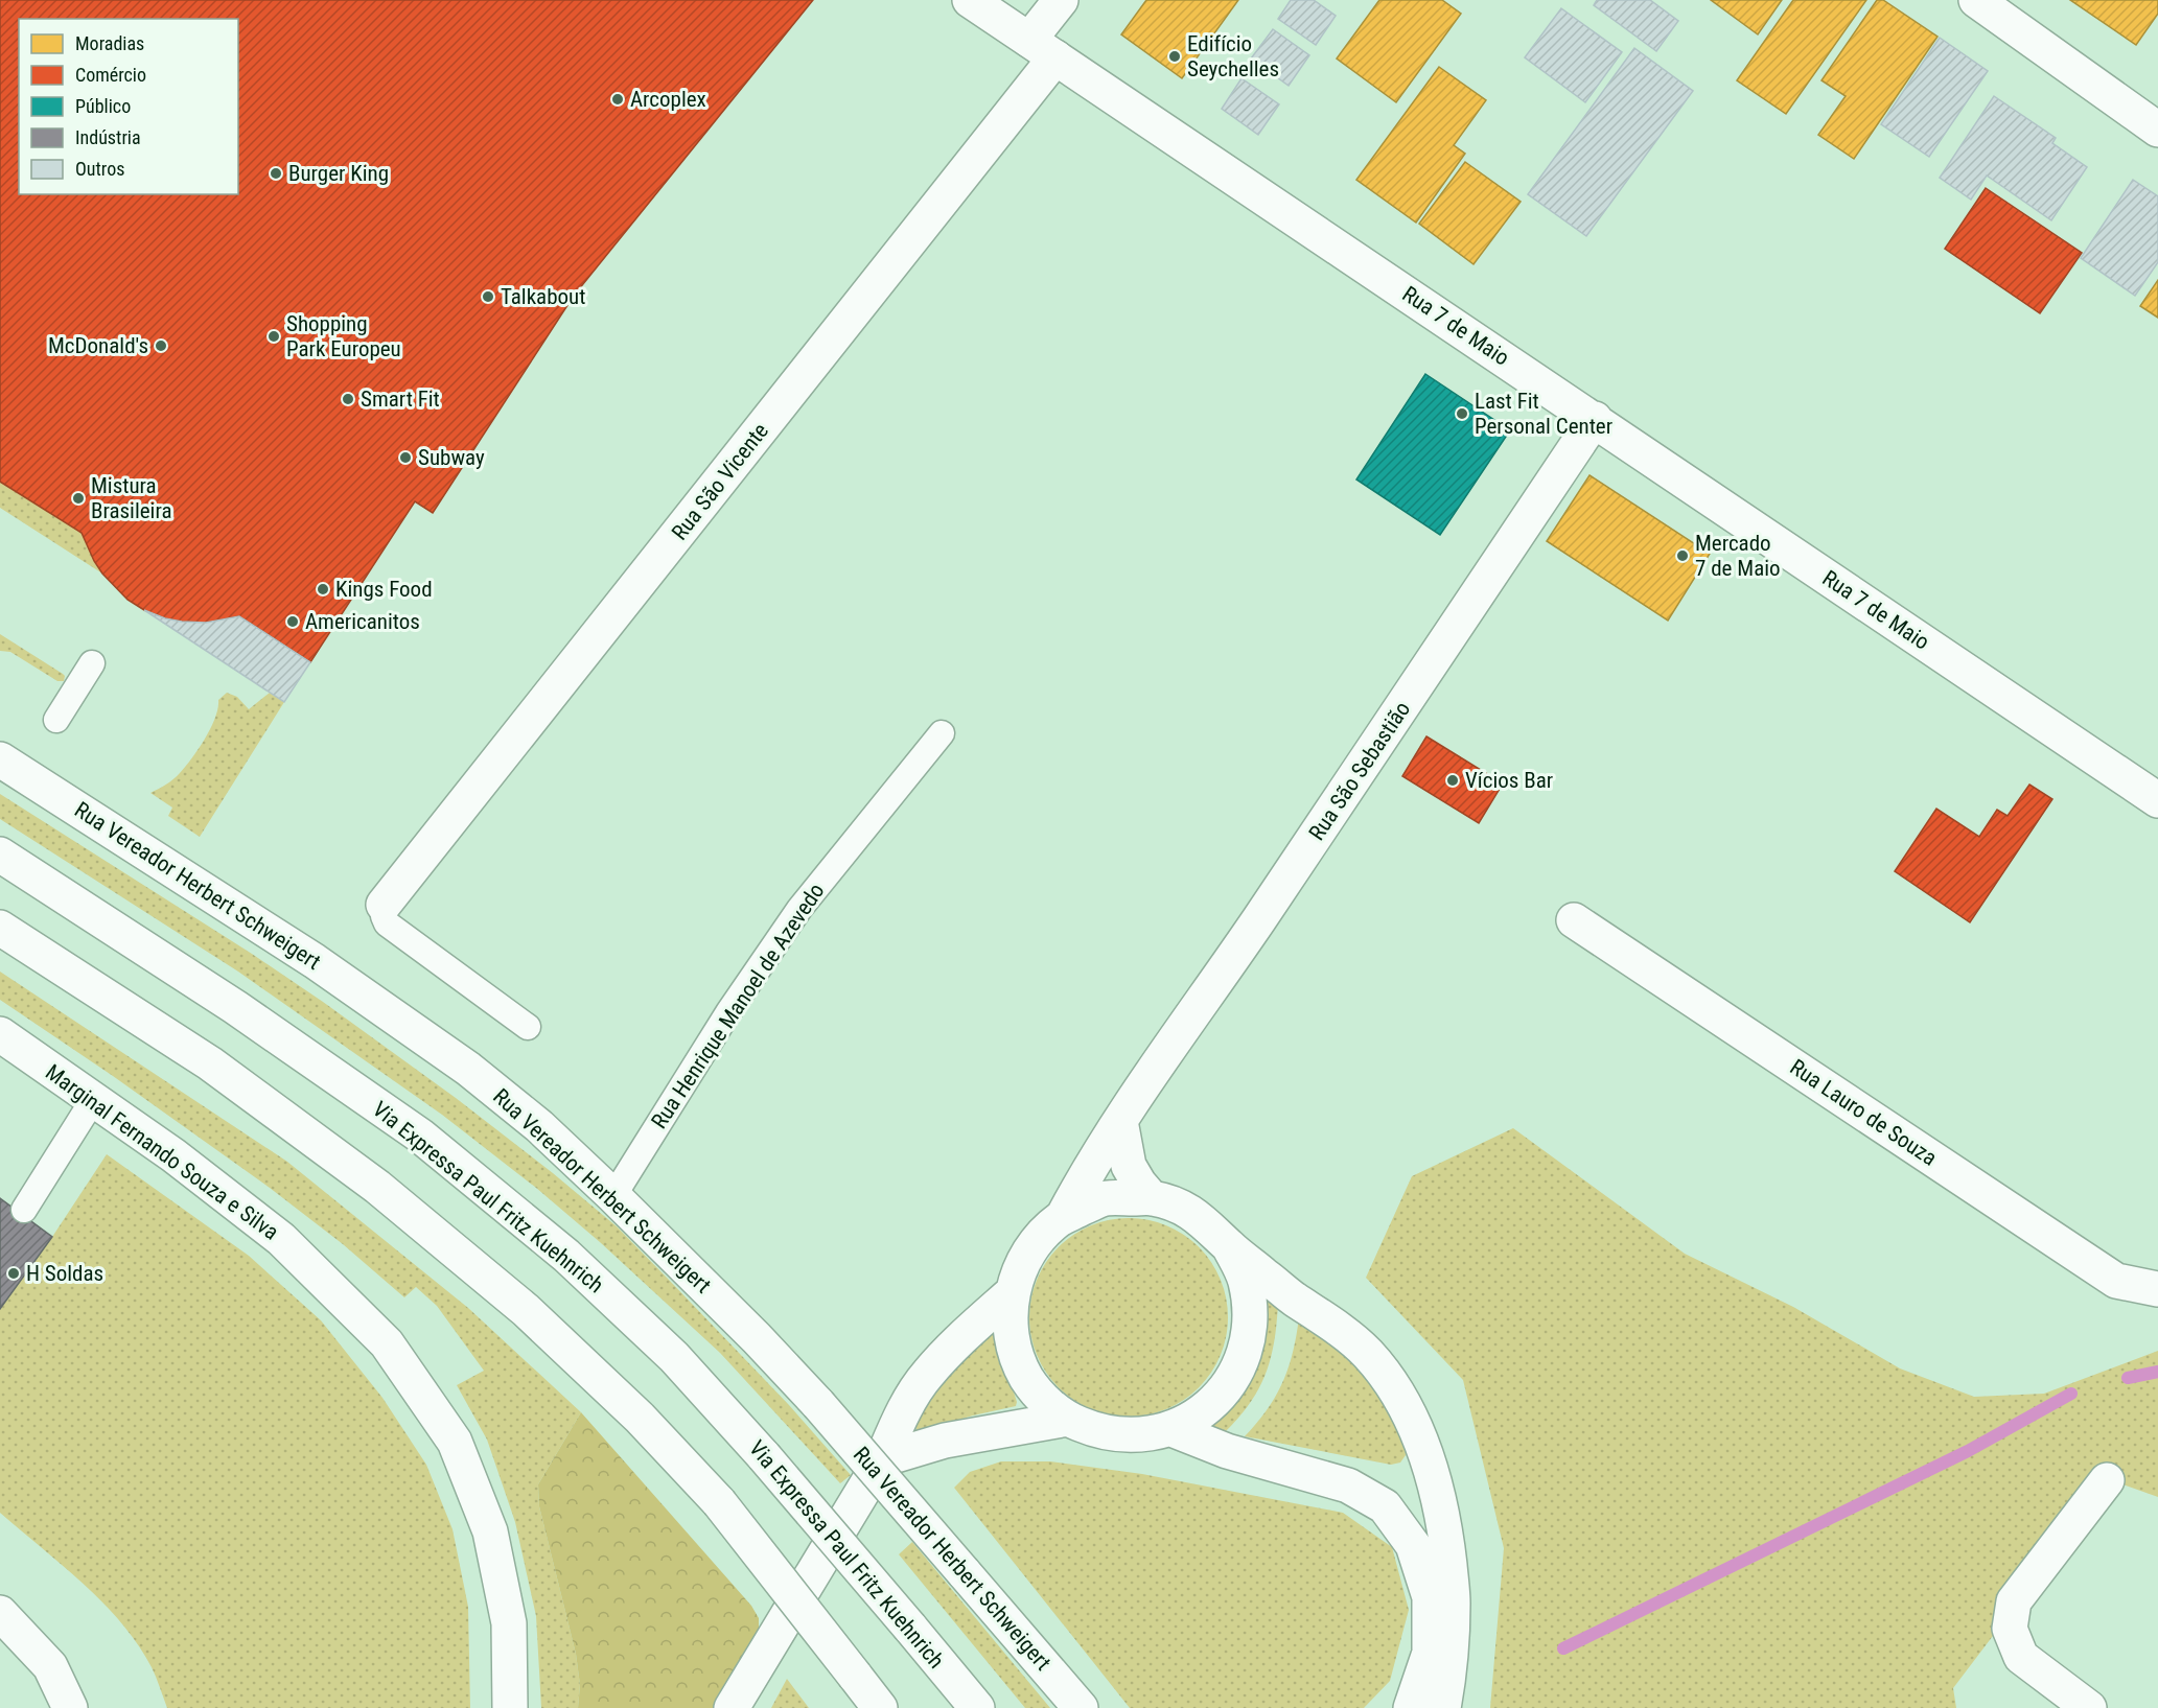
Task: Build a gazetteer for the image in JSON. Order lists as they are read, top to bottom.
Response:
{
  "streets": {
    "street": [
      "Rua 7 de Maio",
      "Rua São Vicente",
      "Rua São Sebastião",
      "Rua Vereador Herbert Schweigert",
      "Rua Lauro de Souza",
      "Marginal Fernando Souza e Silva",
      "Via Expressa Paul Fritz Kuehnrich"
    ],
    "lane": ["Rua Henrique Manoel de Azevedo"]
  },
  "crossings": [
    ["Rua 7 de Maio", "Rua São Vicente"],
    ["Rua 7 de Maio", "Rua São Sebastião"],
    ["Rua Vereador Herbert Schweigert", "Rua Henrique Manoel de Azevedo"]
  ],
  "places": [
    "Edifício Seychelles",
    "Arcoplex",
    "Burger King",
    "Talkabout",
    "Shopping Park Europeu",
    "McDonald's",
    "Smart Fit",
    "Last Fit Personal Center",
    "Subway",
    "Mistura Brasileira",
    "Mercado 7 de Maio",
    "Kings Food",
    "Americanitos",
    "Vícios Bar",
    "H Soldas"
  ],
  "legend": [
    "Moradias",
    "Comércio",
    "Público",
    "Indústria",
    "Outros"
  ]
}
